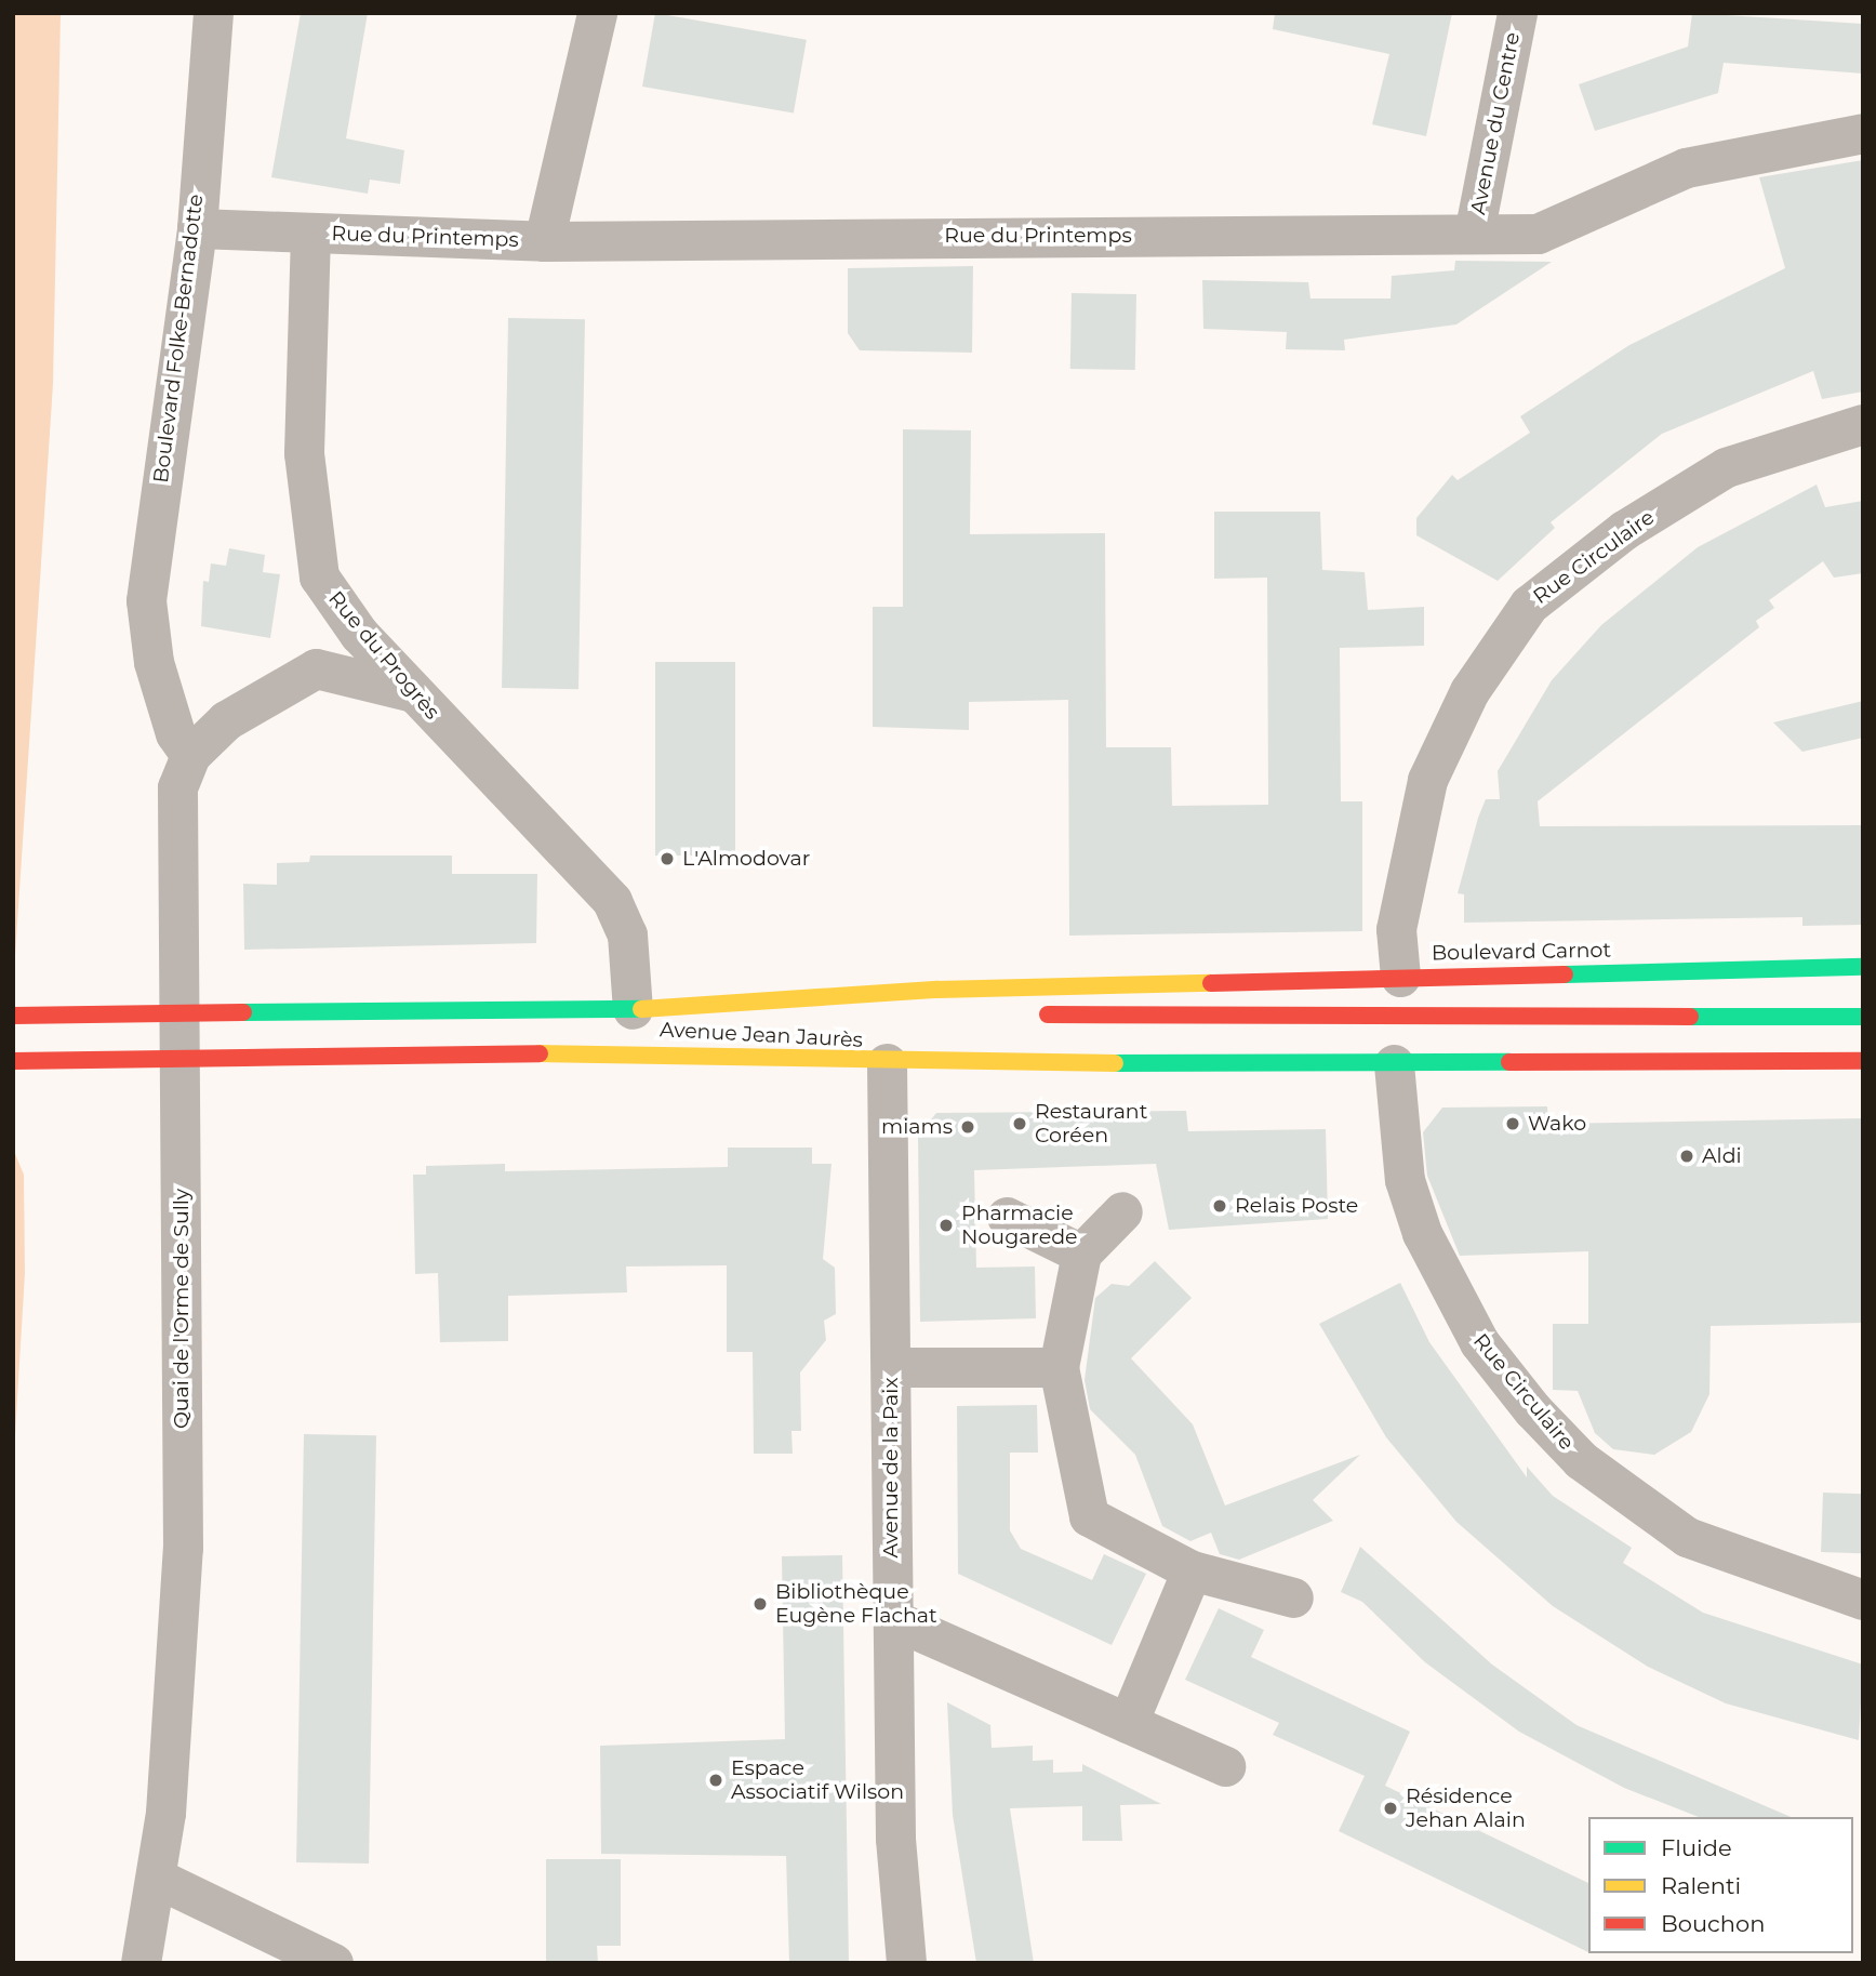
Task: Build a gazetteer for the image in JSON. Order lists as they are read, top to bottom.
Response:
{
  "streets": {
    "main road": ["Boulevard Carnot", "Avenue Jean Jaurès"],
    "street": [
      "Avenue du Centre",
      "Rue du Printemps",
      "Boulevard Folke-Bernadotte",
      "Rue Circulaire",
      "Rue du Progrès",
      "Quai de l'Orme de Sully",
      "Avenue de la Paix"
    ]
  },
  "crossings": [
    ["Avenue du Centre", "Rue du Printemps"],
    ["Rue du Printemps", "Boulevard Folke-Bernadotte"],
    ["Rue du Printemps", "Rue du Progrès"],
    ["Boulevard Folke-Bernadotte", "Quai de l'Orme de Sully"],
    ["Rue Circulaire", "Boulevard Carnot"],
    ["Rue Circulaire", "Avenue Jean Jaurès"],
    ["Rue du Progrès", "Avenue Jean Jaurès"],
    ["Boulevard Carnot", "Avenue Jean Jaurès"],
    ["Avenue Jean Jaurès", "Avenue de la Paix"]
  ],
  "places": [
    "L'Almodovar",
    "Restaurant Coréen",
    "Wako",
    "miams",
    "Aldi",
    "Relais Poste",
    "Pharmacie Nougarede",
    "Bibliothèque Eugène Flachat",
    "Espace Associatif Wilson",
    "Résidence Jehan Alain"
  ],
  "legend": ["Fluide", "Ralenti", "Bouchon"]
}
